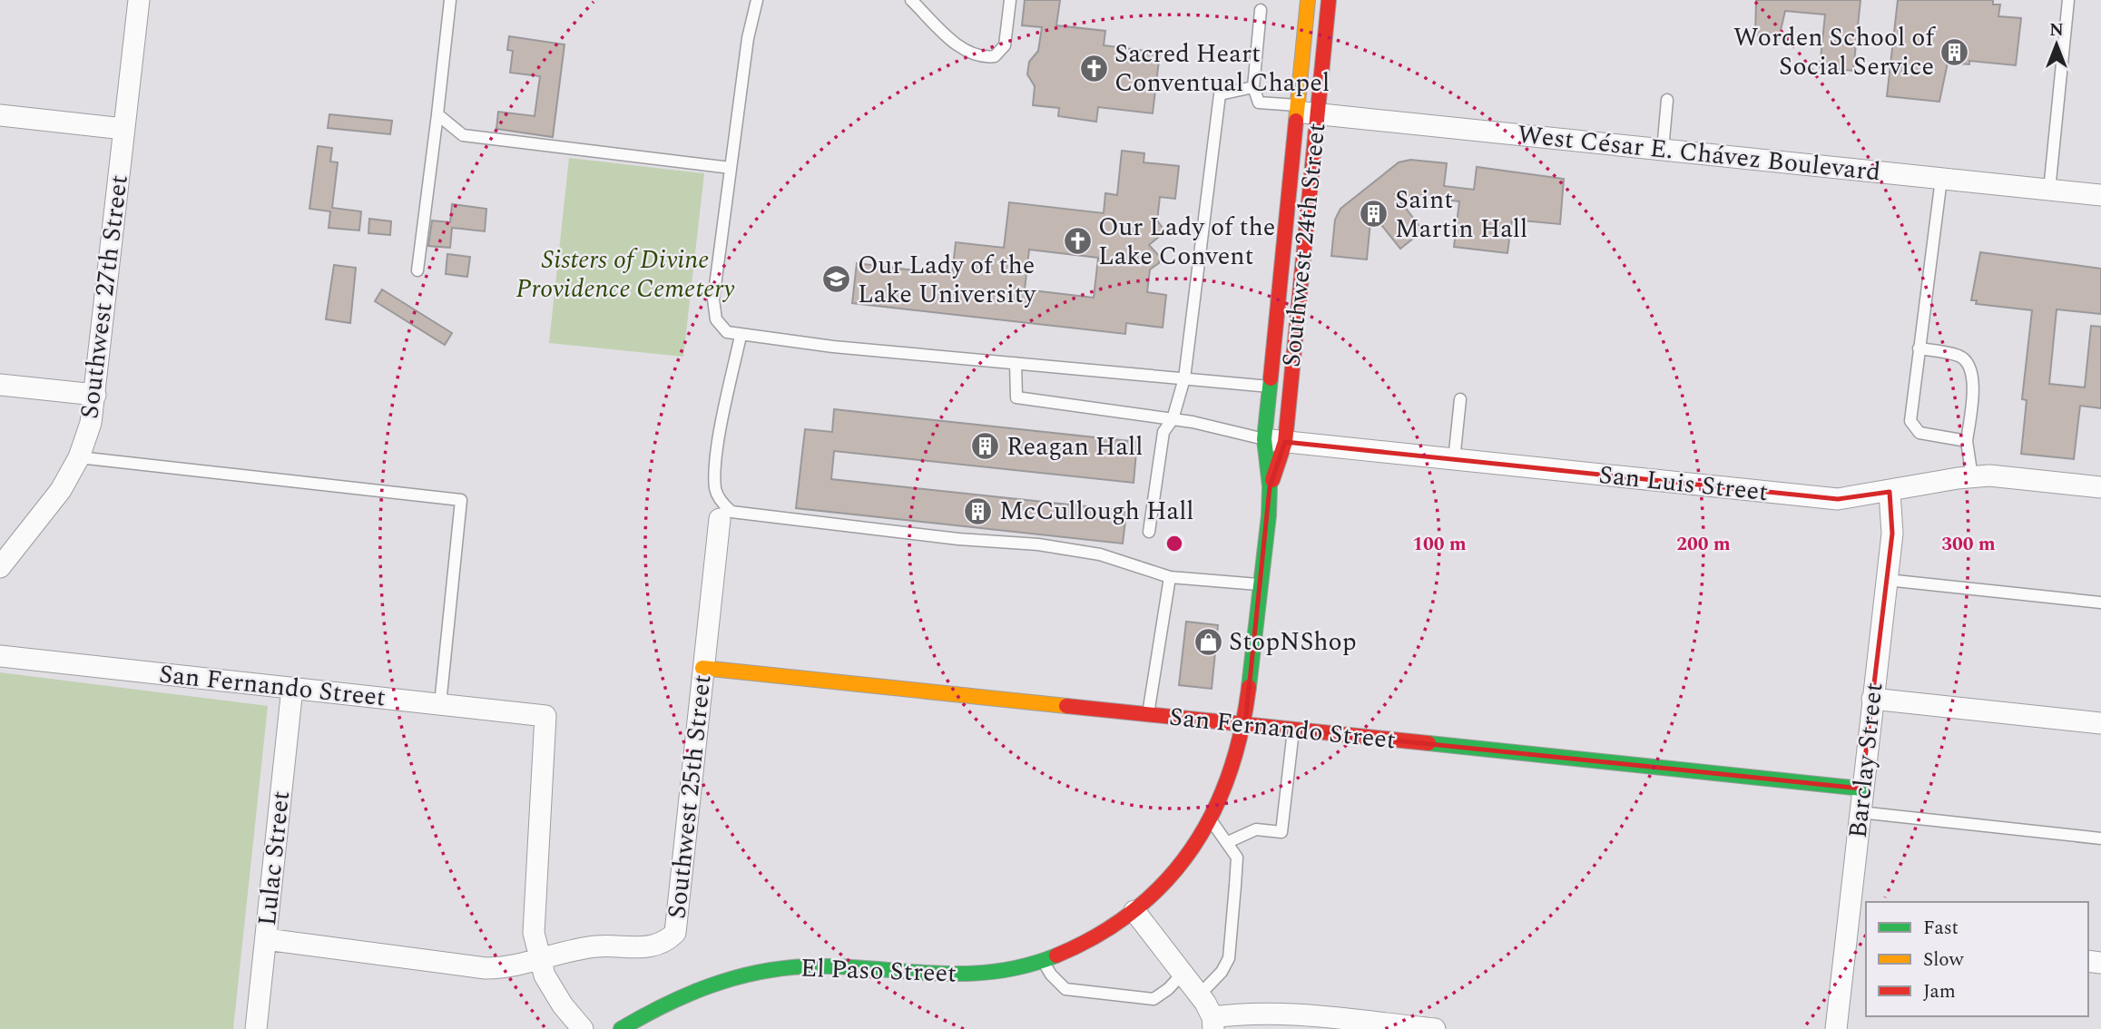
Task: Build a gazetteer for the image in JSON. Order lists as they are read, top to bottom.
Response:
{
  "streets": {
    "main road": ["Southwest 24th Street", "San Fernando Street", "El Paso Street"],
    "street": [
      "West César E. Chávez Boulevard",
      "Southwest 27th Street",
      "San Luis Street",
      "Barclay Street",
      "Southwest 25th Street",
      "Lulac Street"
    ]
  },
  "crossings": [
    ["West César E. Chávez Boulevard", "Southwest 24th Street"],
    ["Southwest 24th Street", "San Luis Street"],
    ["Southwest 24th Street", "San Fernando Street"],
    ["Southwest 24th Street", "El Paso Street"],
    ["San Luis Street", "Barclay Street"],
    ["San Fernando Street", "Barclay Street"],
    ["San Fernando Street", "Southwest 25th Street"],
    ["San Fernando Street", "Lulac Street"]
  ],
  "parks": ["Sisters of Divine Providence Cemetery"],
  "places": {
    "building": [
      "Worden School of Social Service",
      "Saint Martin Hall",
      "Reagan Hall",
      "McCullough Hall"
    ],
    "church": ["Sacred Heart Conventual Chapel", "Our Lady of the Lake Convent"],
    "school or university": ["Our Lady of the Lake University"],
    "shop": ["StopNShop"]
  },
  "legend": ["Fast", "Slow", "Jam"],
  "north": "top",
  "rings": ["100 m", "200 m", "300 m"]
}
